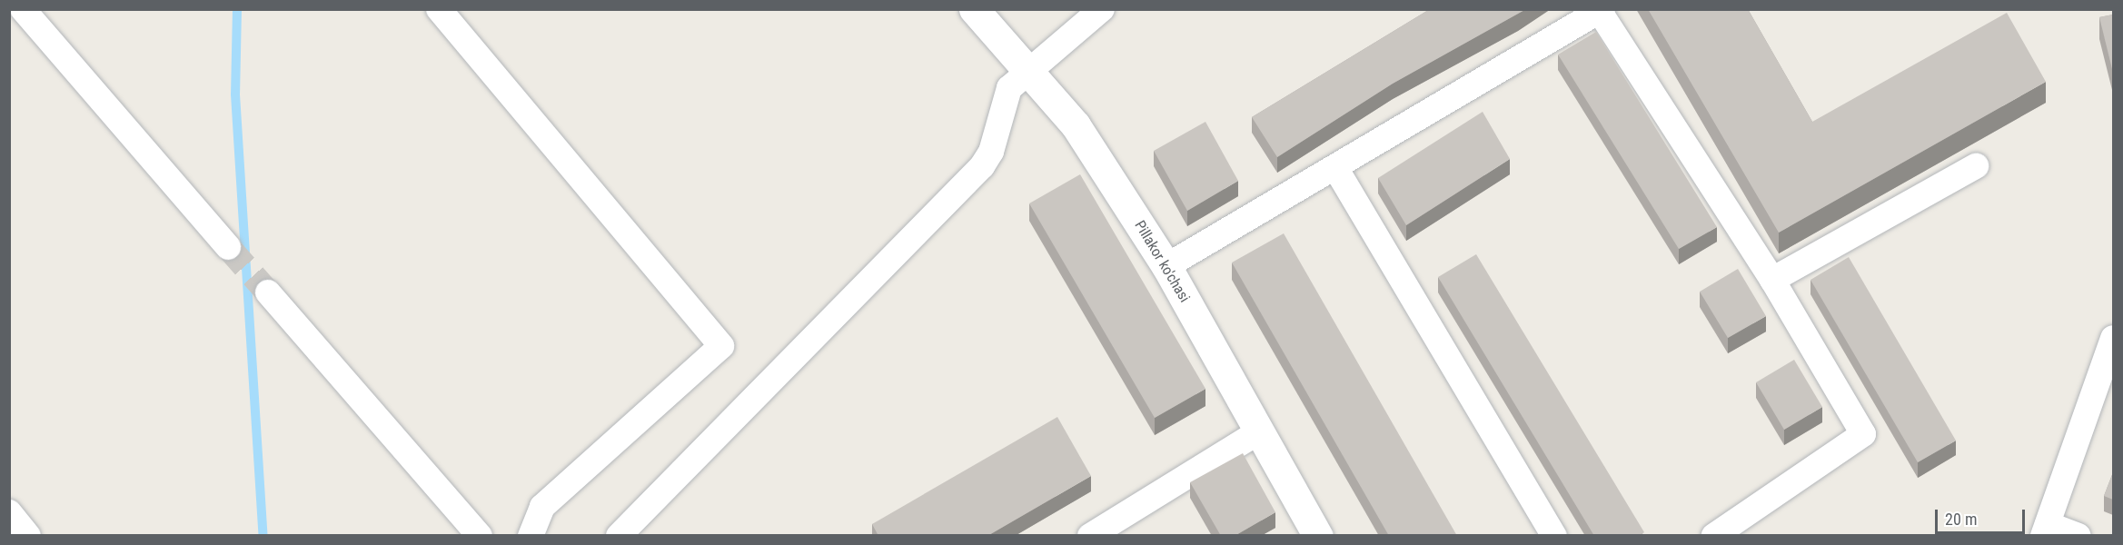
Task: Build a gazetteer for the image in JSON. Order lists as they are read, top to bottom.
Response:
{
  "streets": {
    "street": ["Pillakor ko'chasi"]
  },
  "scale_bar": "20 m"
}
